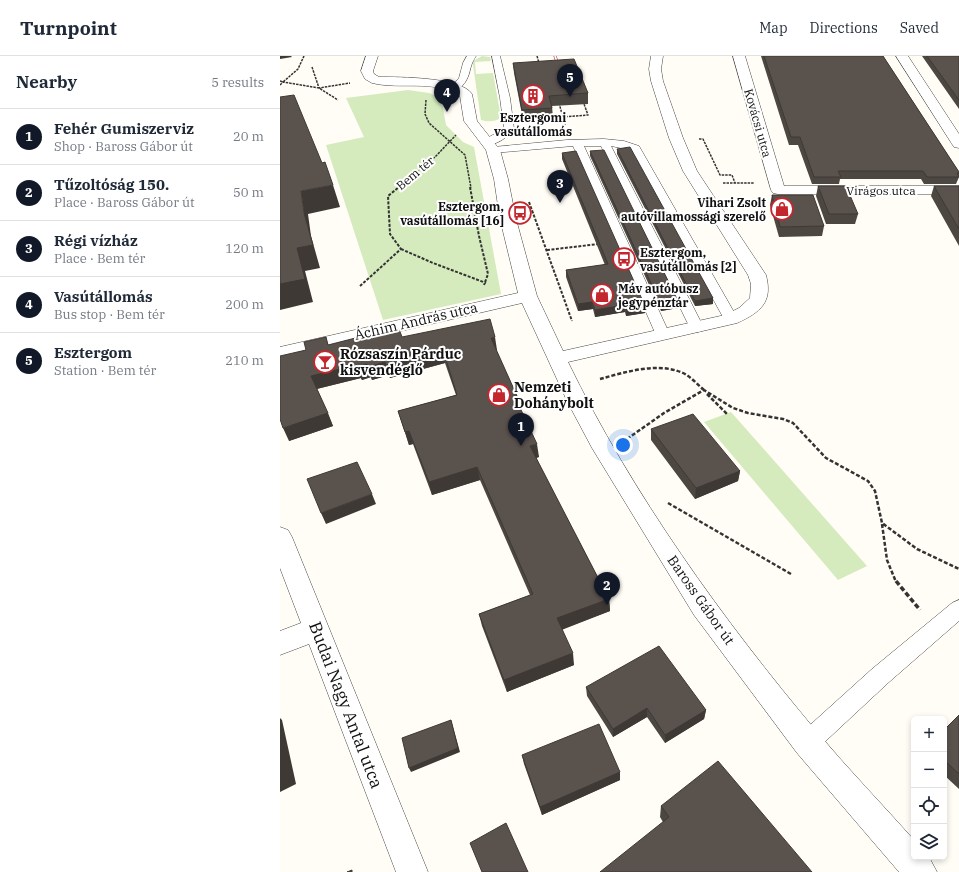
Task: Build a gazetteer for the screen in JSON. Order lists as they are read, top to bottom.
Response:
{
  "streets": {
    "street": [
      "Kovácsi utca",
      "Virágos utca",
      "Áchim András utca",
      "Baross Gábor út",
      "Budai Nagy Antal utca"
    ],
    "path": ["Bem tér"]
  },
  "crossings": [
    ["Kovácsi utca", "Virágos utca"],
    ["Áchim András utca", "Baross Gábor út"]
  ],
  "places": {
    "building": ["Esztergomi vasútállomás"],
    "shop": ["Vihari Zsolt autóvillamossági szerelő", "Máv autóbusz jegypénztár", "Nemzeti Dohánybolt"],
    "bus stop": ["Esztergom, vasútállomás [16]", "Esztergom, vasútállomás [2]"],
    "bar": ["Rózsaszín Párduc kisvendéglő"]
  },
  "page": {
    "header": "Turnpoint",
    "nav": ["Map", "Directions", "Saved"],
    "heading": ["Nearby", "5 results"],
    "pins": [
      "5",
      "4",
      "3",
      "1",
      "2"
    ],
    "list": [
      {
        "mark": "1",
        "name": "Fehér Gumiszerviz",
        "note": "Shop · Baross Gábor út",
        "value": "20 m"
      },
      {
        "mark": "2",
        "name": "Tűzoltóság 150.",
        "note": "Place · Baross Gábor út",
        "value": "50 m"
      },
      {
        "mark": "3",
        "name": "Régi vízház",
        "note": "Place · Bem tér",
        "value": "120 m"
      },
      {
        "mark": "4",
        "name": "Vasútállomás",
        "note": "Bus stop · Bem tér",
        "value": "200 m"
      },
      {
        "mark": "5",
        "name": "Esztergom",
        "note": "Station · Bem tér",
        "value": "210 m"
      }
    ],
    "map_buttons": ["+", "−"]
  }
}
